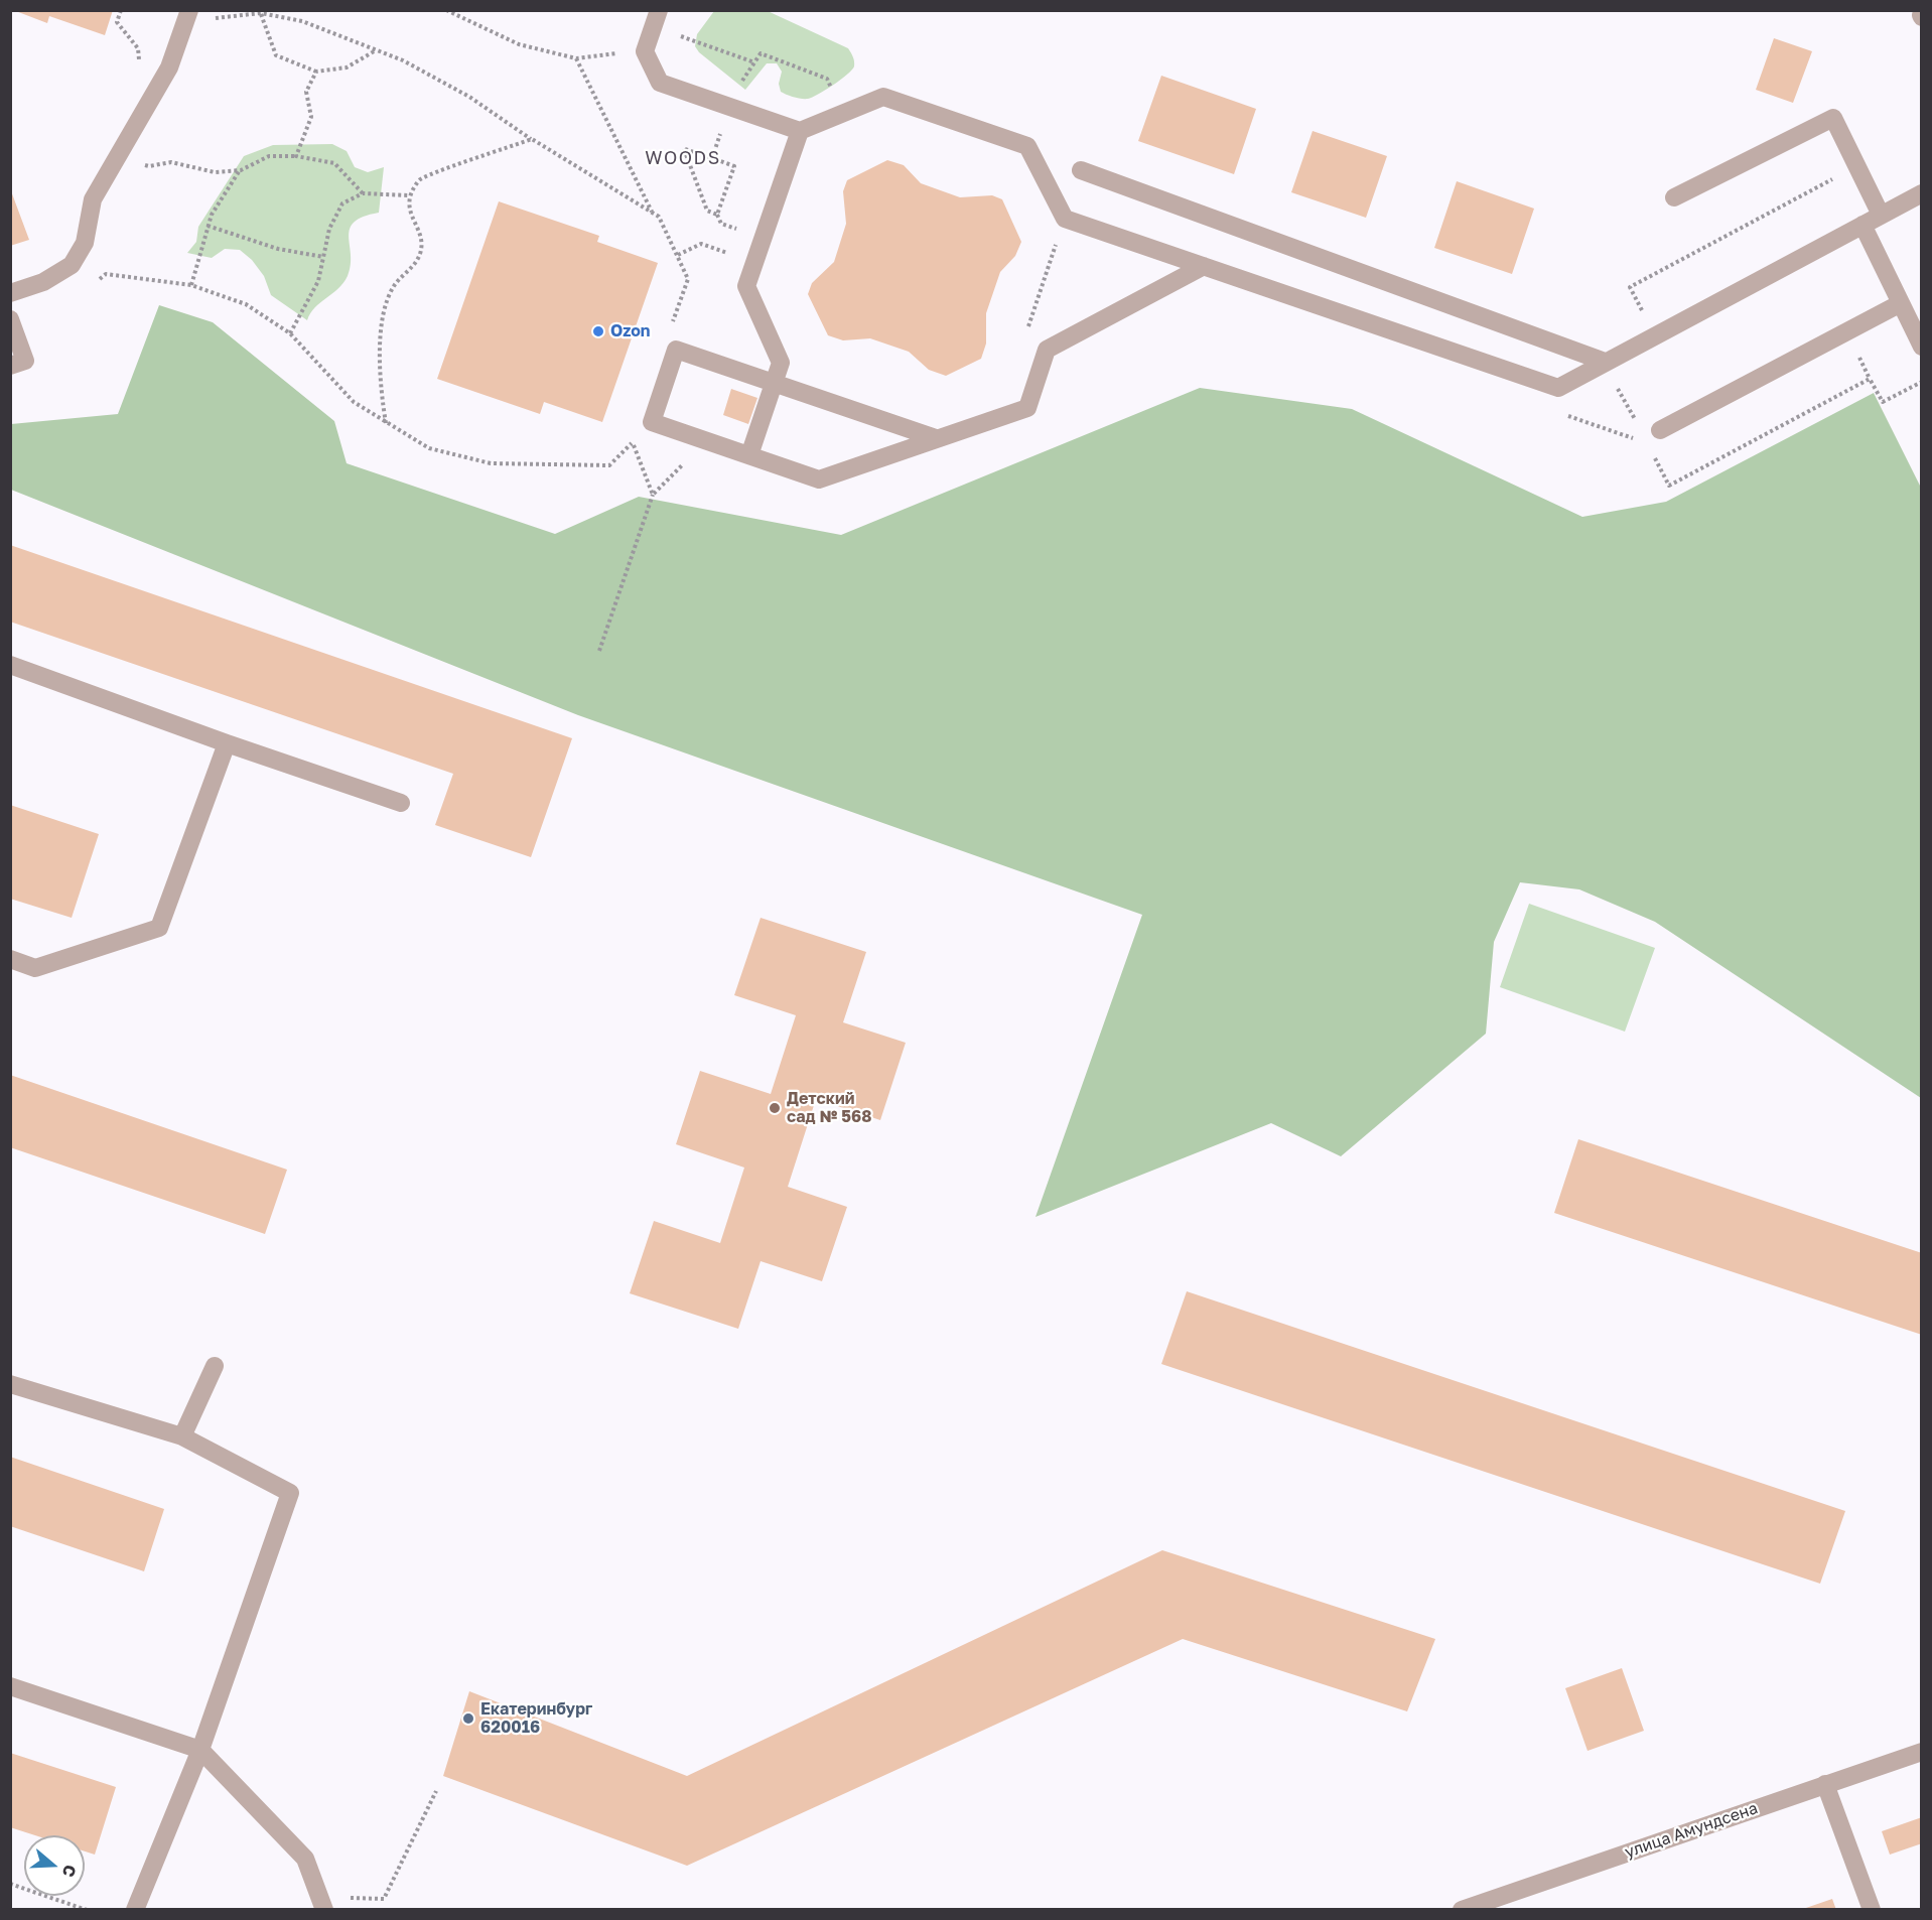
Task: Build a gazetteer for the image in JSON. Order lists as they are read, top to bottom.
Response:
{
  "streets": {
    "street": ["улица Амундсена"]
  },
  "districts": ["WOODS"],
  "places": ["Ozon", "Детский сад № 568", "Екатеринбург 620016"],
  "north": "right"
}
